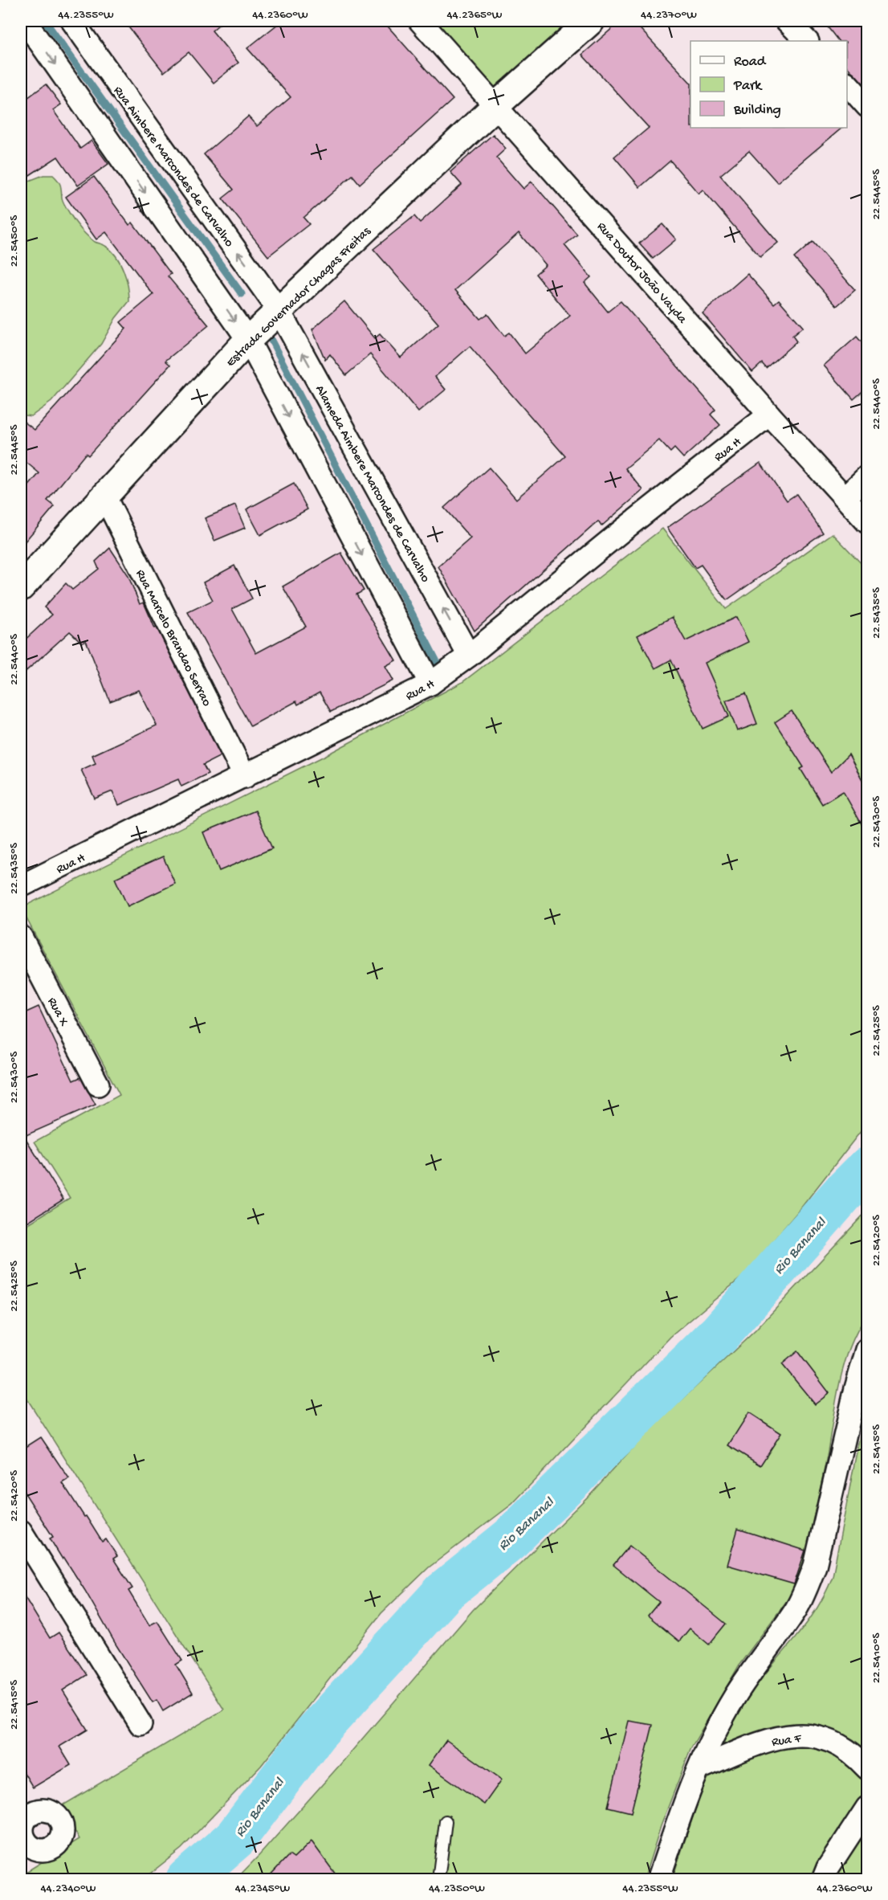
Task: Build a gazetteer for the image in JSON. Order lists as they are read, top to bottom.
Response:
{
  "streets": {
    "main road": ["Estrada Governador Chagas Freitas"],
    "street": [
      "Rua Aimbere Marcondes de Carvalho",
      "Rua Doutor João Vayda",
      "Rua H",
      "Alameda Aimbere Marcondes de Carvalho",
      "Rua Marcelo Brandao Serrao",
      "Rua X",
      "Rua F"
    ]
  },
  "crossings": [
    ["Rua Aimbere Marcondes de Carvalho", "Estrada Governador Chagas Freitas"],
    ["Rua Aimbere Marcondes de Carvalho", "Alameda Aimbere Marcondes de Carvalho"],
    ["Rua Doutor João Vayda", "Estrada Governador Chagas Freitas"],
    ["Rua Doutor João Vayda", "Rua H"],
    ["Estrada Governador Chagas Freitas", "Alameda Aimbere Marcondes de Carvalho"],
    ["Estrada Governador Chagas Freitas", "Rua Marcelo Brandao Serrao"],
    ["Rua H", "Alameda Aimbere Marcondes de Carvalho"],
    ["Rua H", "Rua Marcelo Brandao Serrao"]
  ],
  "water": ["Rio Bananal"],
  "legend": ["Road", "Park", "Building"],
  "coordinates": [
    "44.2355°W",
    "44.2360°W",
    "44.2365°W",
    "44.2370°W",
    "22.5445°S",
    "22.5450°S",
    "22.5440°S",
    "22.5435°S",
    "22.5430°S",
    "22.5425°S",
    "22.5420°S",
    "22.5415°S",
    "22.5410°S",
    "44.2340°W",
    "44.2345°W",
    "44.2350°W"
  ]
}
